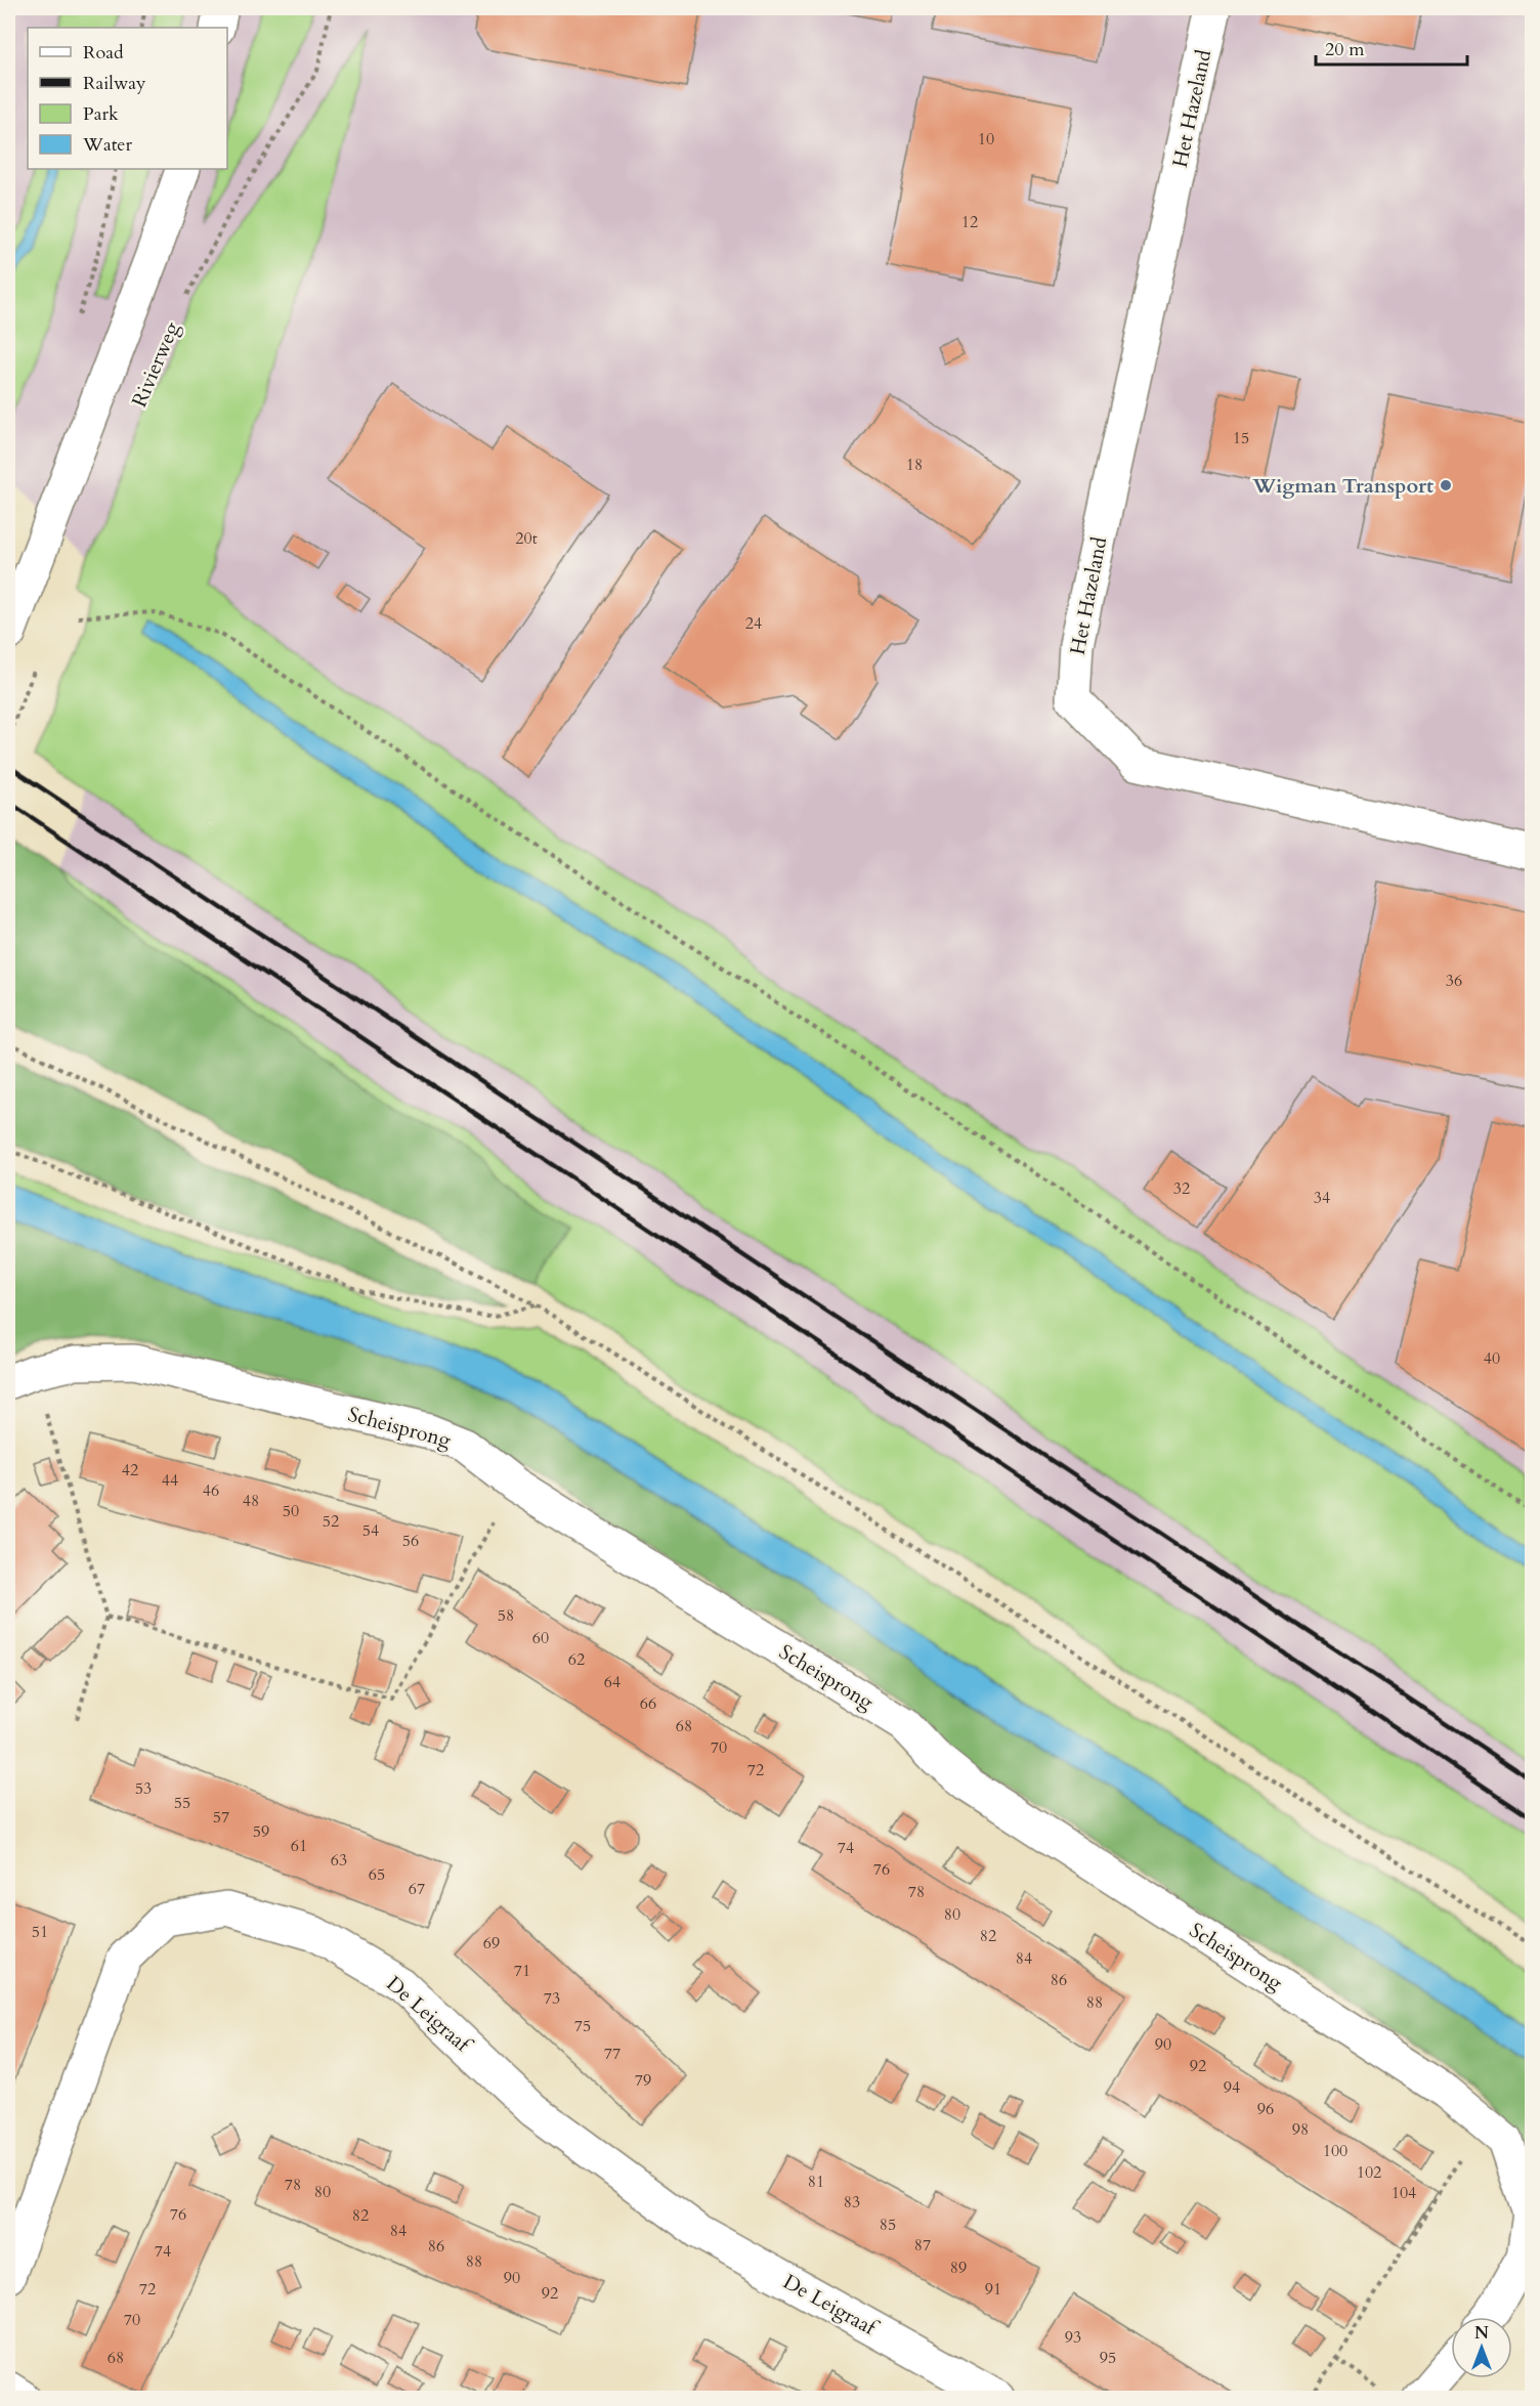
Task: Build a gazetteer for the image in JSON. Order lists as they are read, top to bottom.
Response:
{
  "streets": {
    "street": [
      "Het Hazeland",
      "Rivierweg",
      "Scheisprong",
      "De Leigraaf"
    ]
  },
  "places": ["Wigman Transport"],
  "house_numbers": [
    "10",
    "12",
    "15",
    "18",
    "20t",
    "24",
    "36",
    "32",
    "34",
    "40",
    "42",
    "44",
    "46",
    "48",
    "50",
    "52",
    "54",
    "56",
    "58",
    "60",
    "62",
    "64",
    "66",
    "68",
    "70",
    "72",
    "53",
    "55",
    "57",
    "59",
    "61",
    "74",
    "63",
    "76",
    "65",
    "67",
    "78",
    "80",
    "51",
    "82",
    "69",
    "84",
    "71",
    "86",
    "73",
    "88",
    "75",
    "90",
    "77",
    "92",
    "79",
    "94",
    "96",
    "98",
    "100",
    "102",
    "81",
    "78",
    "80",
    "104",
    "83",
    "76",
    "82",
    "85",
    "84",
    "87",
    "86",
    "74",
    "88",
    "89",
    "90",
    "72",
    "91",
    "92",
    "70",
    "93",
    "68",
    "95"
  ],
  "legend": [
    "Road",
    "Railway",
    "Park",
    "Water"
  ],
  "scale_bar": "20 m",
  "north": "top"
}
